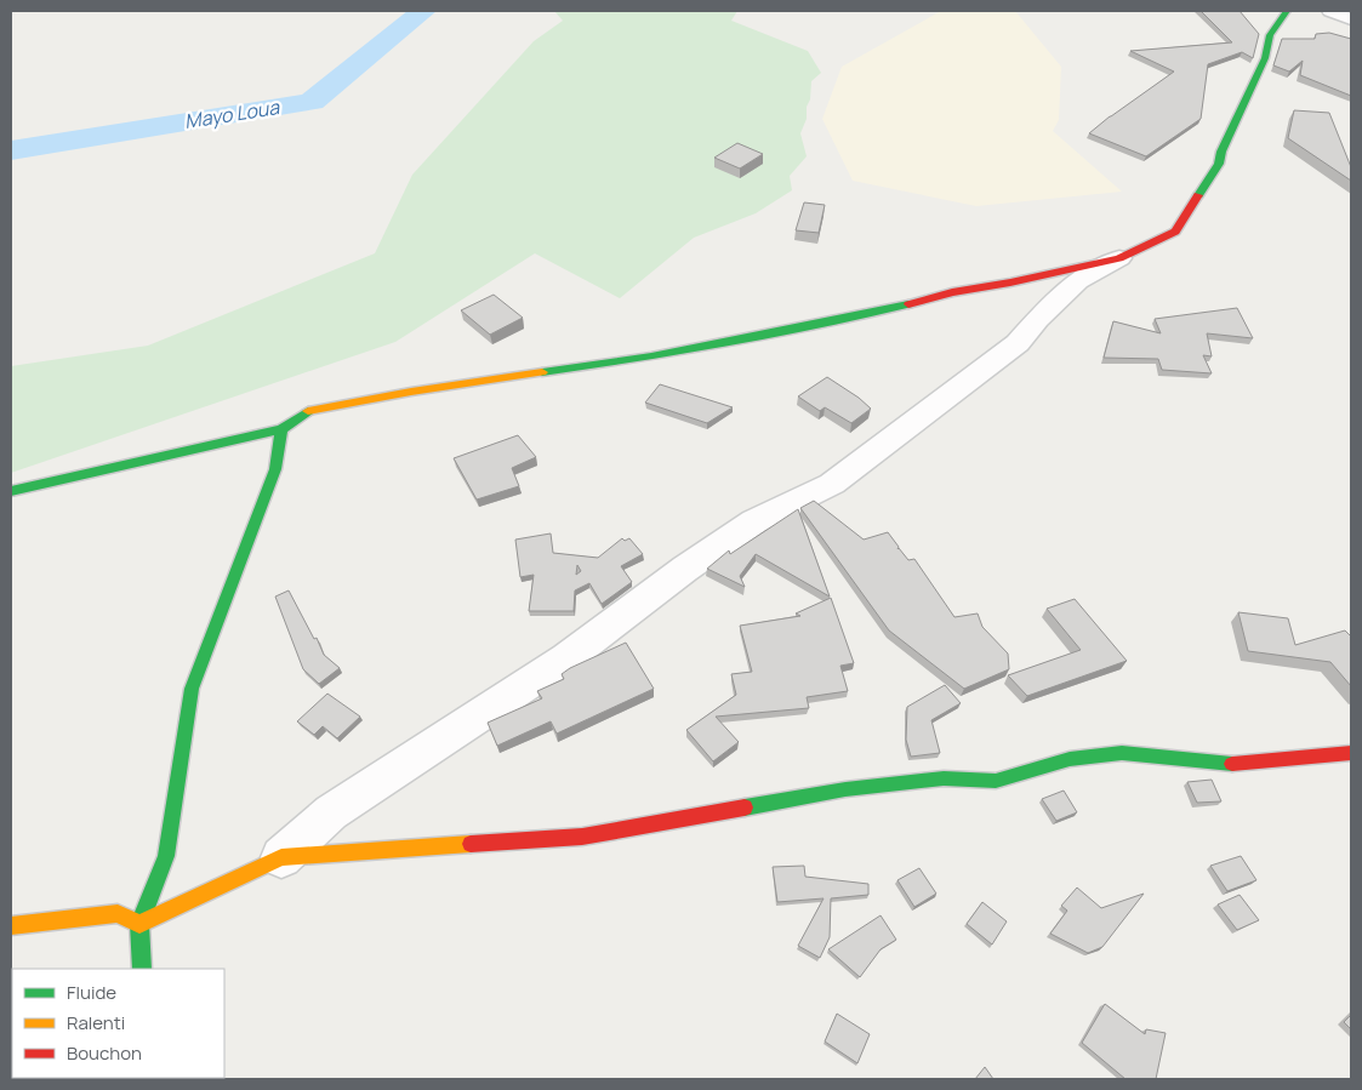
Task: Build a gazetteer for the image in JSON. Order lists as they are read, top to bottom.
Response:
{
  "water": ["Mayo Loua"],
  "legend": ["Fluide", "Ralenti", "Bouchon"]
}
